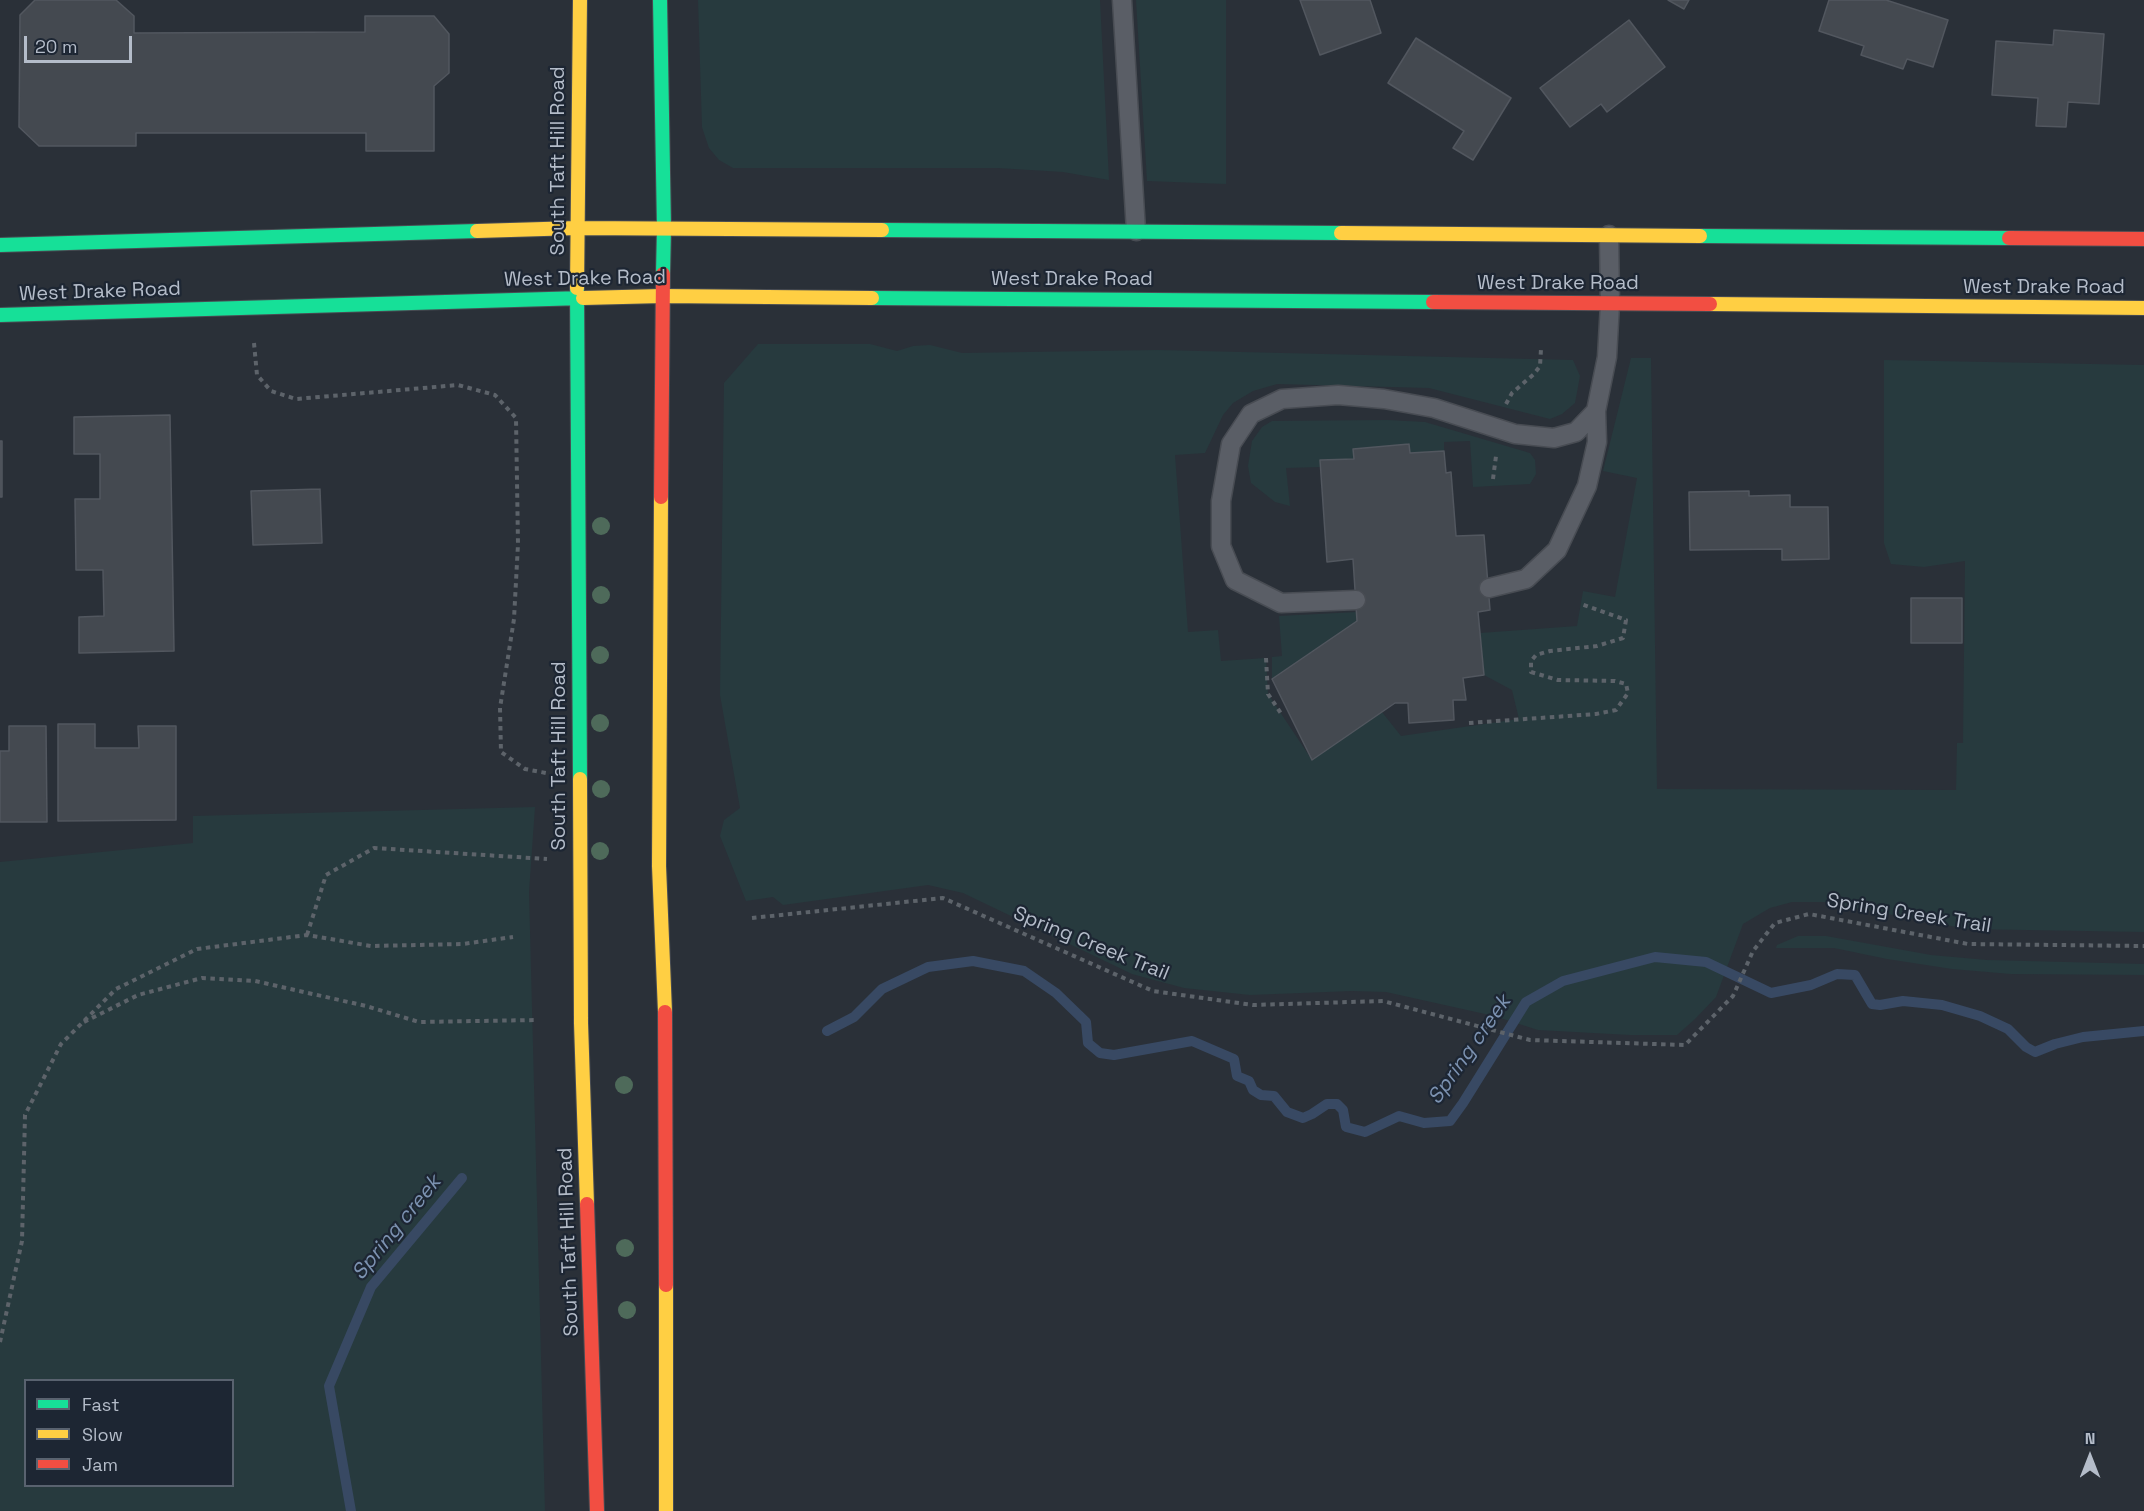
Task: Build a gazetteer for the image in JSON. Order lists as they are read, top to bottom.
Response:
{
  "streets": {
    "main road": ["South Taft Hill Road", "West Drake Road"],
    "path": ["Spring Creek Trail"]
  },
  "crossings": [
    ["South Taft Hill Road", "West Drake Road"]
  ],
  "water": ["Spring creek"],
  "legend": ["Fast", "Slow", "Jam"],
  "scale_bar": "20 m",
  "north": "top"
}
